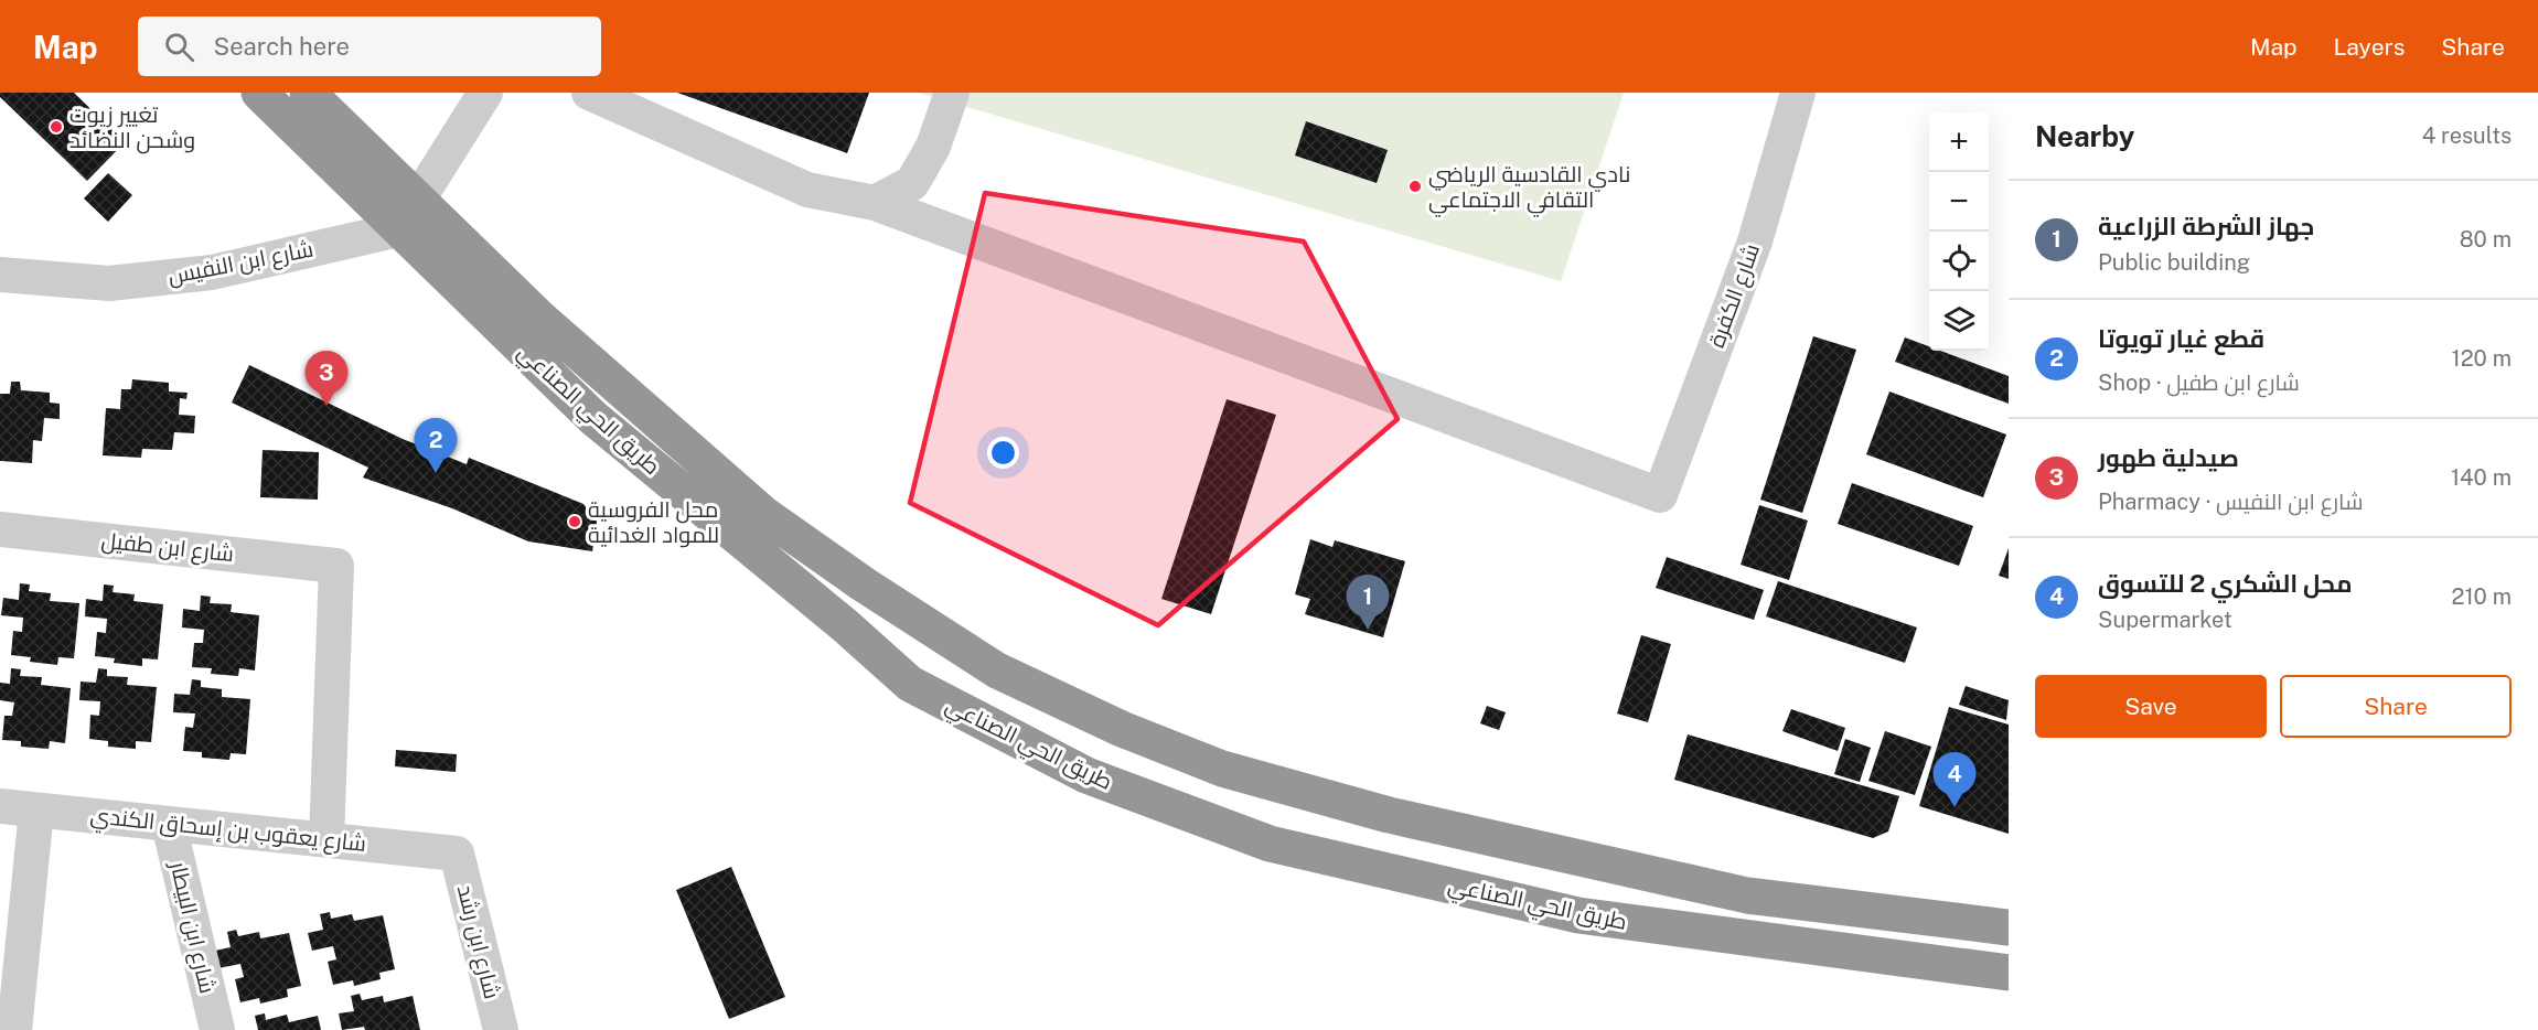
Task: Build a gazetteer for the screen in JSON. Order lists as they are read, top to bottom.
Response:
{
  "streets": {
    "highway": ["طريق الحي الصناعي"],
    "street": [
      "شارع ابن النفيس",
      "شارع الكفرة",
      "شارع ابن طفيل",
      "شارع يعقوب بن إسحاق الكندي",
      "شارع ابن البيطار",
      "شارع ابن رشد"
    ]
  },
  "crossings": [
    ["شارع ابن النفيس", "طريق الحي الصناعي"],
    ["شارع ابن طفيل", "شارع يعقوب بن إسحاق الكندي"],
    ["شارع يعقوب بن إسحاق الكندي", "شارع ابن البيطار"],
    ["شارع يعقوب بن إسحاق الكندي", "شارع ابن رشد"]
  ],
  "places": ["تغيير زيوت وشحن النضائد", "نادي القادسية الرياضي التقافي الاجتماعي", "محل الفروسية للمواد الغدائية"],
  "page": {
    "header": "Map",
    "search": "Search here",
    "nav": ["Map", "Layers", "Share"],
    "heading": ["Nearby", "4 results"],
    "map_buttons": ["+", "−"],
    "list": [
      {
        "mark": "1",
        "name": "جهاز الشرطة الزراعية",
        "note": "Public building",
        "value": "80 m"
      },
      {
        "mark": "2",
        "name": "قطع غيار تويوتا",
        "note": "Shop · شارع ابن طفيل",
        "value": "120 m"
      },
      {
        "mark": "3",
        "name": "صيدلية طهور",
        "note": "Pharmacy · شارع ابن النفيس",
        "value": "140 m"
      },
      {
        "mark": "4",
        "name": "محل الشكري 2 للتسوق",
        "note": "Supermarket",
        "value": "210 m"
      }
    ],
    "pins": [
      "3",
      "2",
      "1",
      "4"
    ],
    "buttons": ["Save", "Share"]
  }
}
